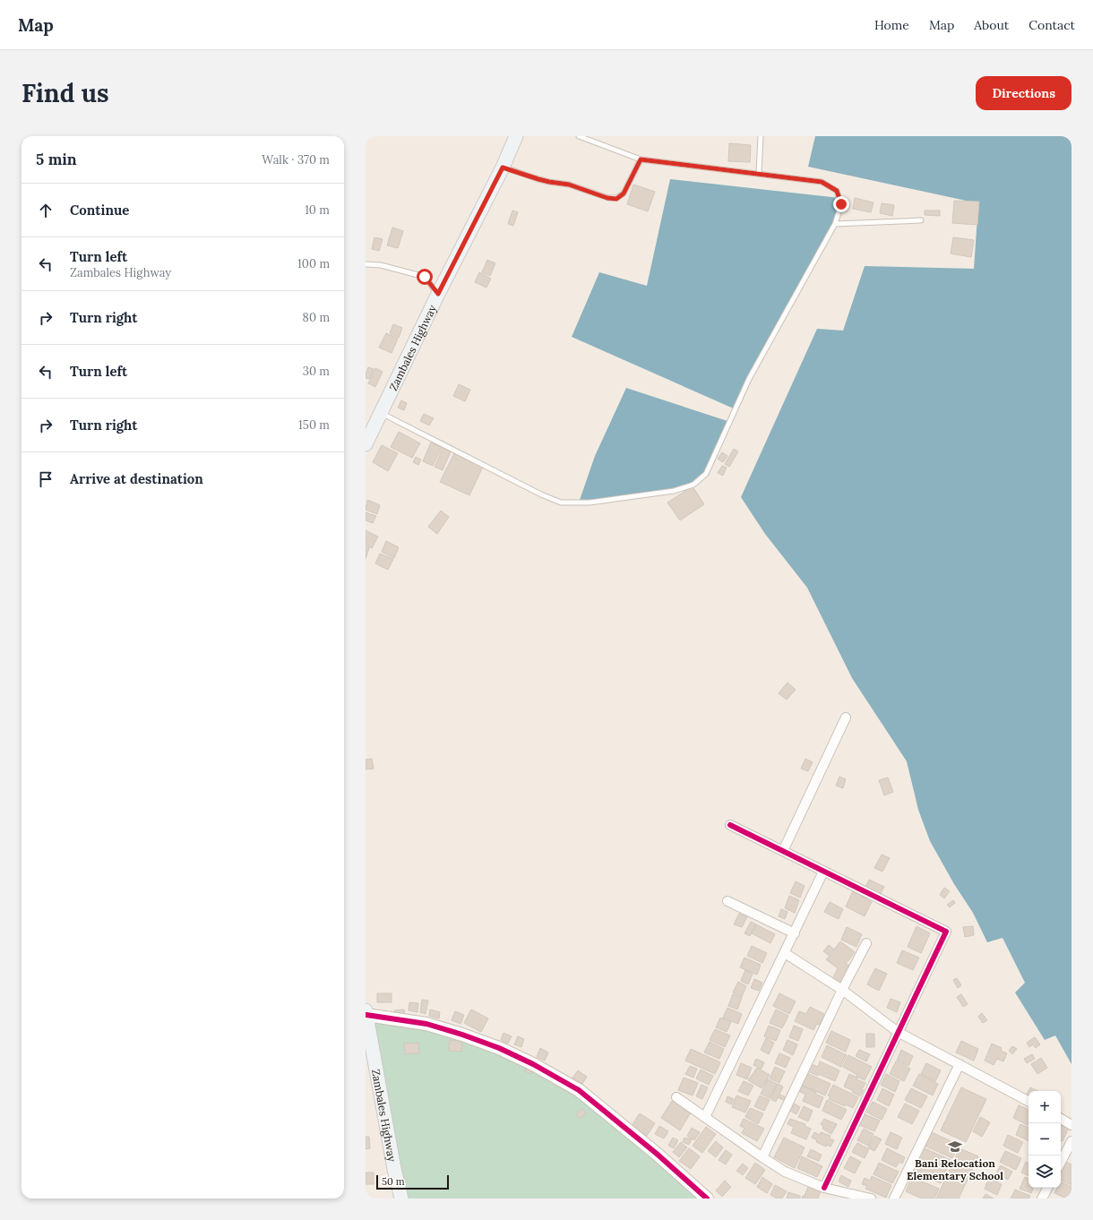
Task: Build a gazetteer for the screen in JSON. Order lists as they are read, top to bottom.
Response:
{
  "streets": {
    "main road": ["Zambales Highway"]
  },
  "places": {
    "school or university": ["Bani Relocation Elementary School"]
  },
  "scale_bar": "50 m",
  "page": {
    "header": "Map",
    "nav": [
      "Home",
      "Map",
      "About",
      "Contact"
    ],
    "buttons": "Directions",
    "title": "Find us",
    "heading": ["5 min", "Walk · 370 m"],
    "list": [
      ["Continue", "10 m"],
      ["Turn left", "Zambales Highway", "100 m"],
      ["Turn right", "80 m"],
      ["Turn left", "30 m"],
      ["Turn right", "150 m"],
      "Arrive at destination"
    ],
    "map_buttons": ["+", "−"],
    "scale": "50 m"
  }
}
